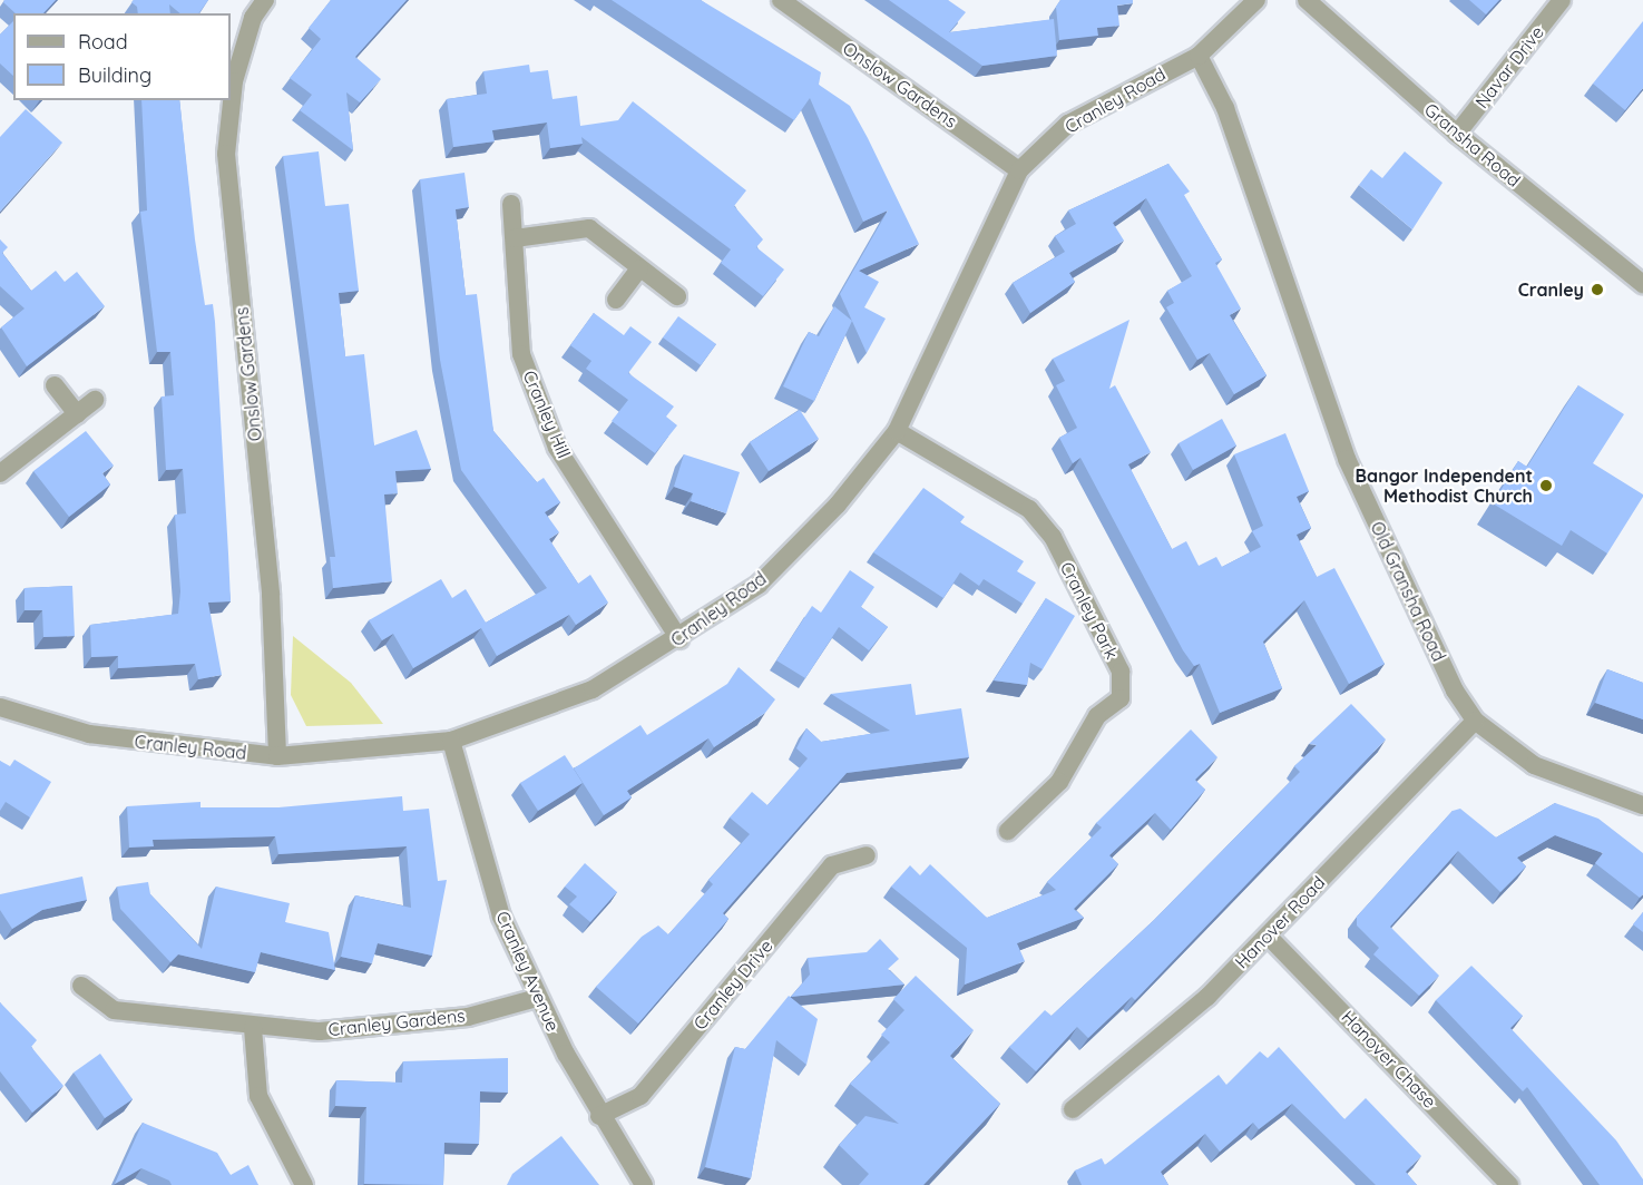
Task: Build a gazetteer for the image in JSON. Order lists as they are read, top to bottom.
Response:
{
  "streets": {
    "street": [
      "Navar Drive",
      "Onslow Gardens",
      "Cranley Road",
      "Gransha Road",
      "Cranley Hill",
      "Old Gransha Road",
      "Cranley Park",
      "Hanover Road",
      "Cranley Avenue",
      "Cranley Drive",
      "Cranley Gardens",
      "Hanover Chase"
    ]
  },
  "crossings": [
    ["Navar Drive", "Gransha Road"],
    ["Onslow Gardens", "Cranley Road"],
    ["Cranley Road", "Cranley Hill"],
    ["Cranley Road", "Old Gransha Road"],
    ["Cranley Road", "Cranley Park"],
    ["Cranley Road", "Cranley Avenue"],
    ["Old Gransha Road", "Hanover Road"],
    ["Hanover Road", "Hanover Chase"],
    ["Cranley Avenue", "Cranley Drive"],
    ["Cranley Avenue", "Cranley Gardens"]
  ],
  "places": ["Cranley", "Bangor Independent Methodist Church"],
  "legend": ["Road", "Building"]
}
